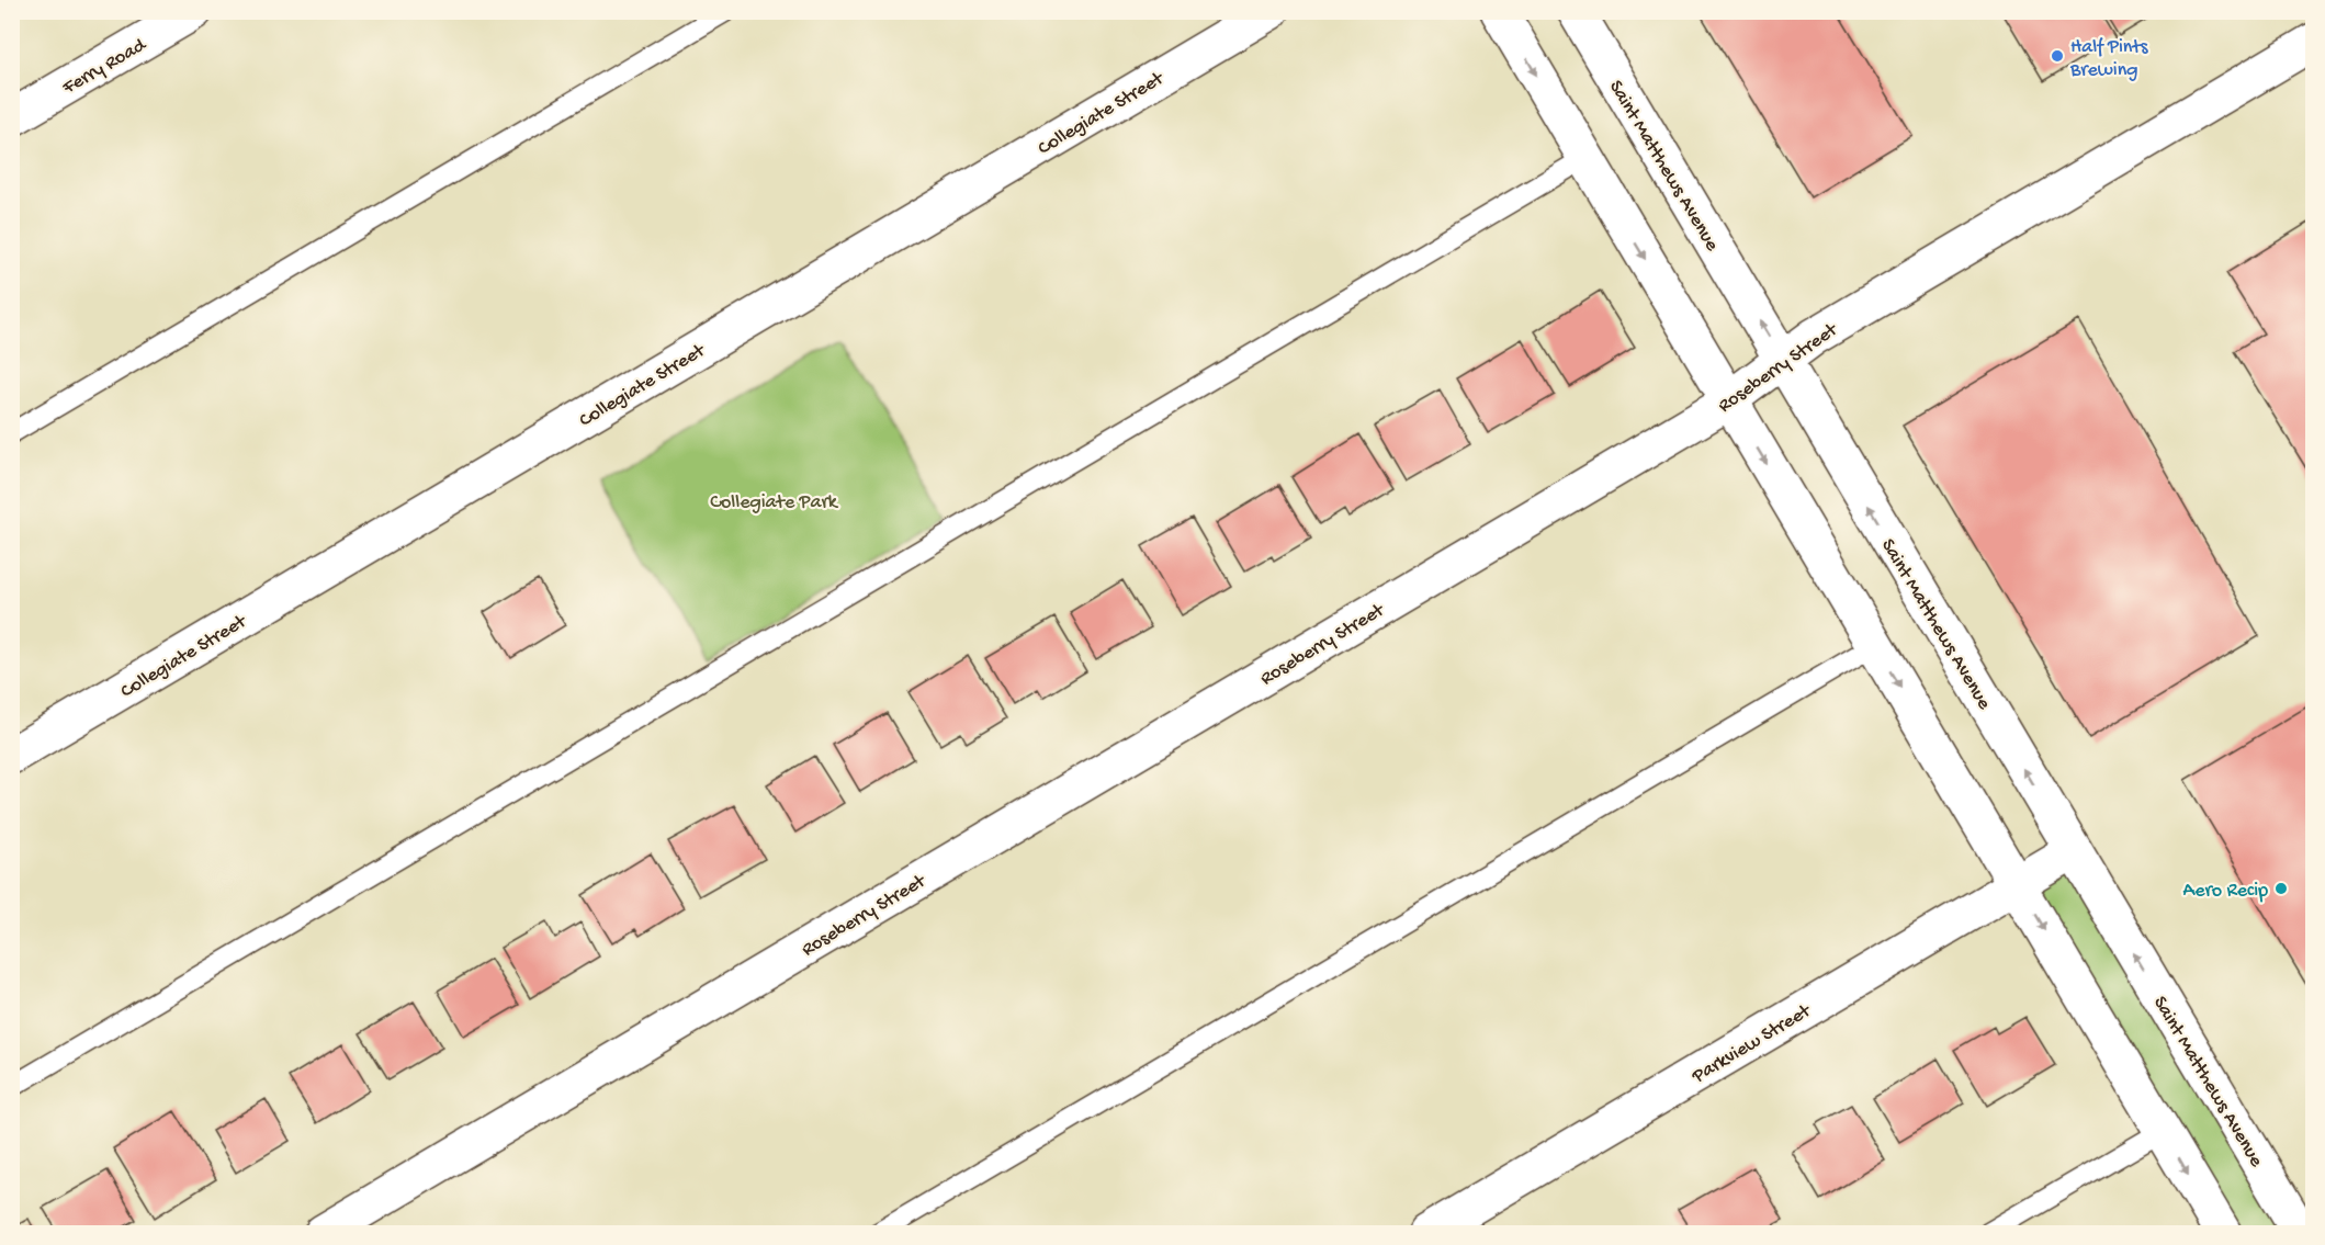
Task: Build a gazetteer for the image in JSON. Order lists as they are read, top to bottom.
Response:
{
  "streets": {
    "street": [
      "Ferry Road",
      "Collegiate Street",
      "Saint Matthews Avenue",
      "Roseberry Street",
      "Parkview Street"
    ]
  },
  "crossings": [
    ["Saint Matthews Avenue", "Roseberry Street"],
    ["Saint Matthews Avenue", "Parkview Street"]
  ],
  "parks": ["Collegiate Park"],
  "places": ["Half Pints Brewing", "Aero Recip"]
}
